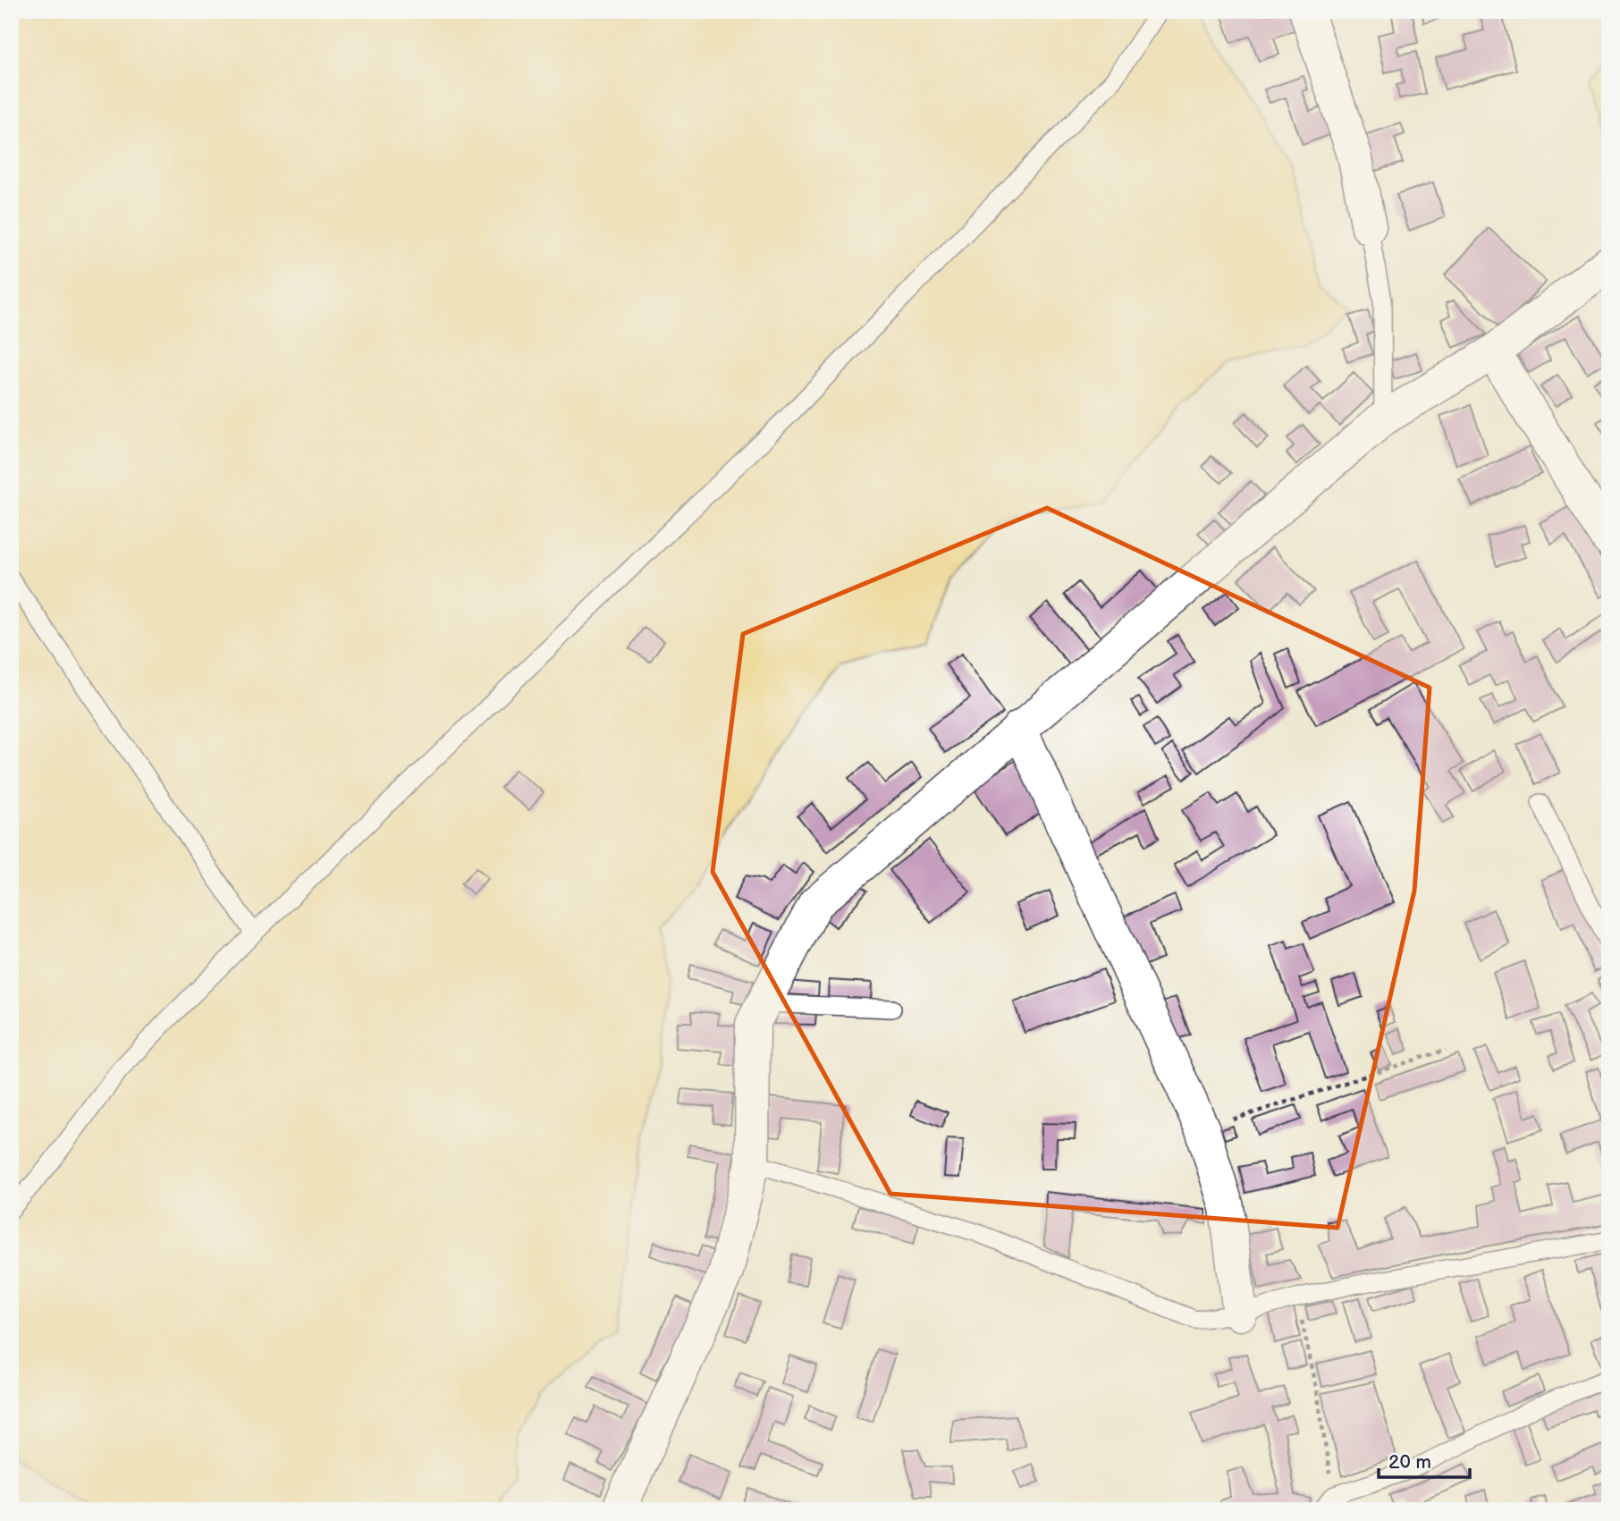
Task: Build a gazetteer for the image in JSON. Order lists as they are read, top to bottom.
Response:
{
  "scale_bar": "20 m"
}
